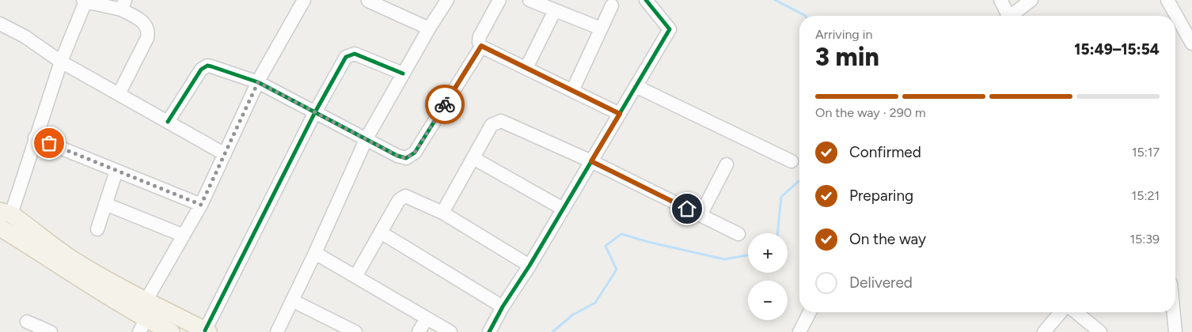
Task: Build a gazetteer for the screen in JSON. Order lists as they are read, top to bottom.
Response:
{
  "page": {
    "heading": ["3 min", "Arriving in", "15:49–15:54"],
    "bar": "On the way · 290 m",
    "list": [
      ["Confirmed", "15:17"],
      ["Preparing", "15:21"],
      ["On the way", "15:39"],
      "Delivered"
    ],
    "map_buttons": ["+", "−"]
  }
}
